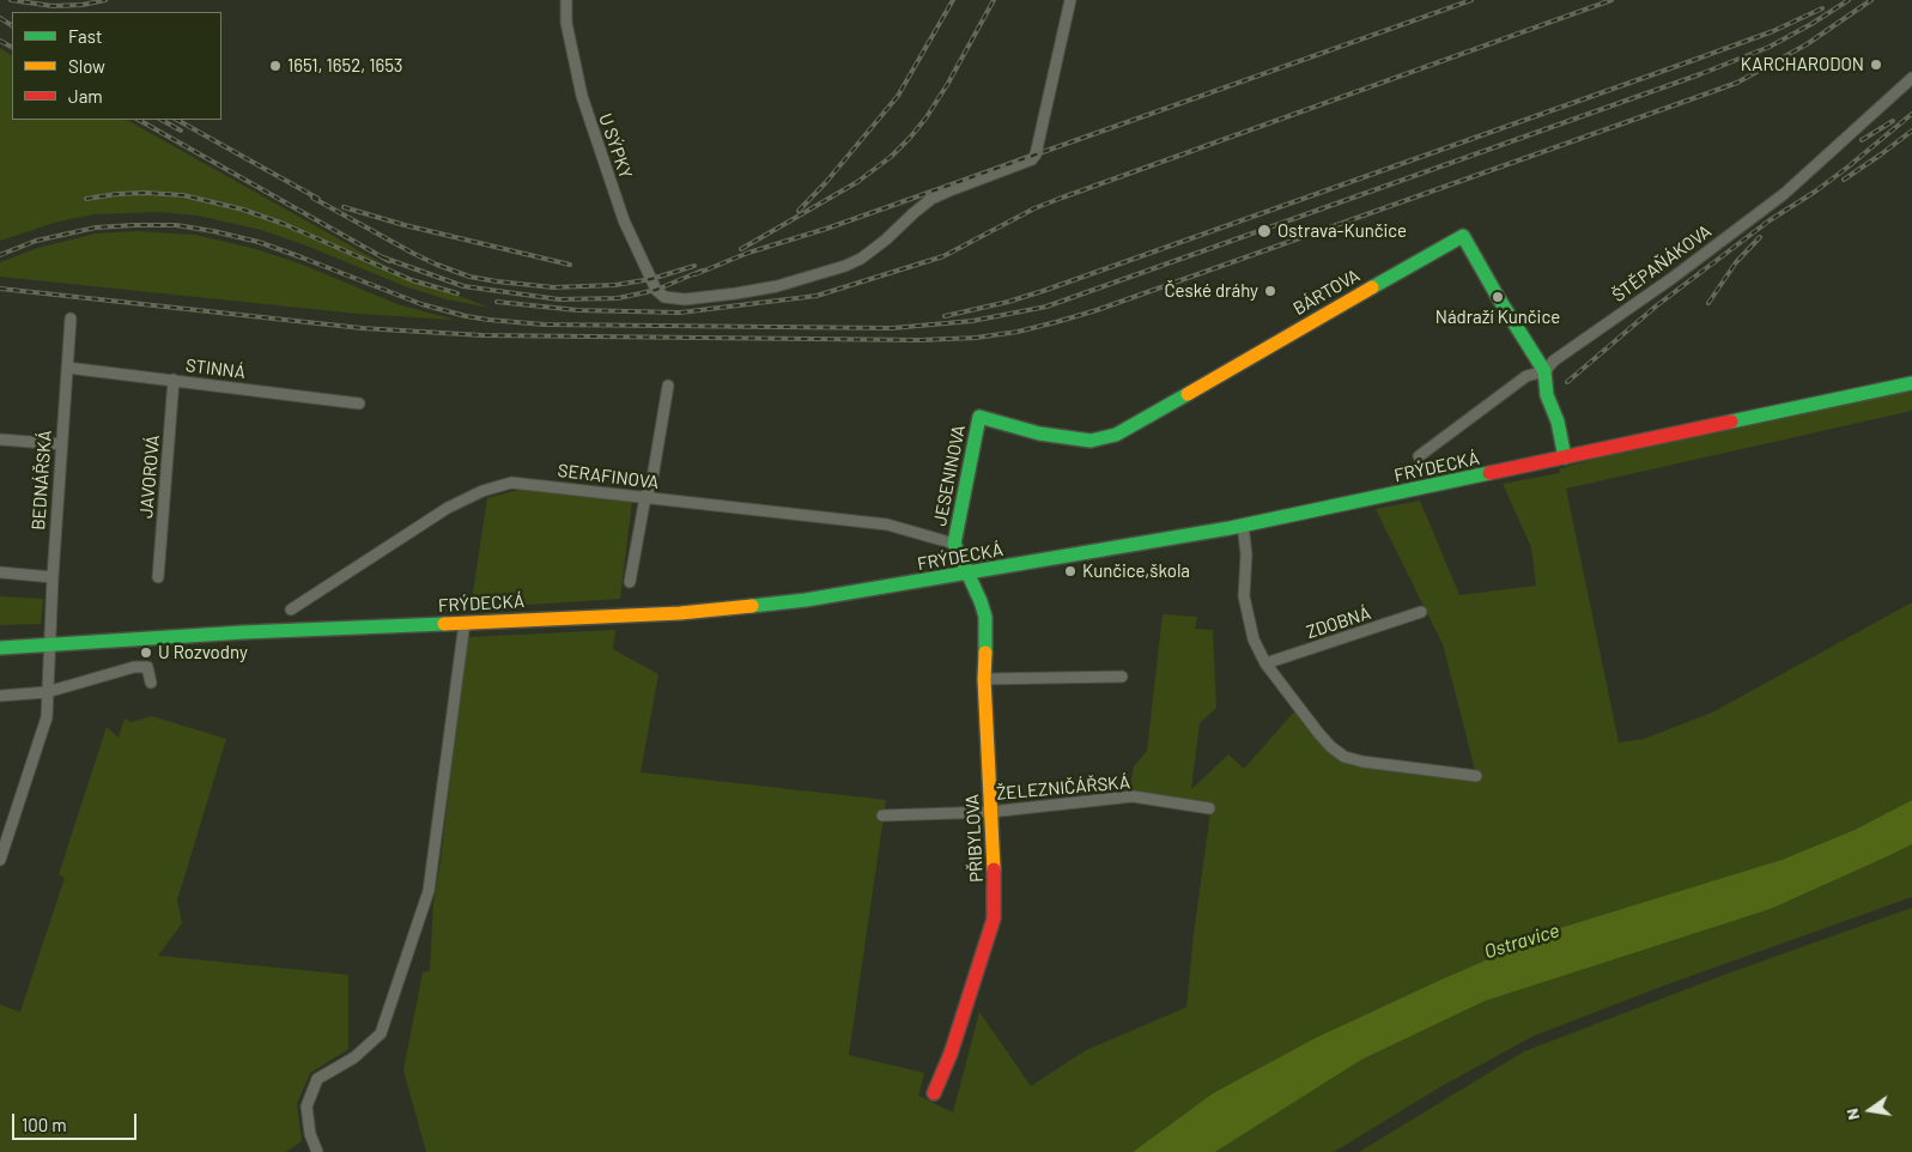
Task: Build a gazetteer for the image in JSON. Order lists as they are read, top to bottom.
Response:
{
  "streets": {
    "main road": [
      "BÁRTOVA",
      "FRÝDECKÁ",
      "JESENINOVA",
      "PŘIBYLOVA"
    ],
    "street": [
      "U SÝPKY",
      "ŠTĚPAŇÁKOVA",
      "STINNÁ",
      "JAVOROVÁ",
      "SERAFINOVA",
      "BEDNÁŘSKÁ",
      "ZDOBNÁ",
      "ŽELEZNIČÁŘSKÁ"
    ]
  },
  "crossings": [
    ["ŠTĚPAŇÁKOVA", "BÁRTOVA"],
    ["BÁRTOVA", "FRÝDECKÁ"],
    ["BÁRTOVA", "JESENINOVA"],
    ["STINNÁ", "JAVOROVÁ"],
    ["STINNÁ", "BEDNÁŘSKÁ"],
    ["FRÝDECKÁ", "JESENINOVA"],
    ["FRÝDECKÁ", "BEDNÁŘSKÁ"],
    ["FRÝDECKÁ", "PŘIBYLOVA"],
    ["JESENINOVA", "SERAFINOVA"],
    ["JESENINOVA", "PŘIBYLOVA"],
    ["ŽELEZNIČÁŘSKÁ", "PŘIBYLOVA"]
  ],
  "water": ["Ostravice"],
  "places": [
    "KARCHARODON",
    "1651, 1652, 1653",
    "Ostrava-Kunčice",
    "České dráhy",
    "Nádraží Kunčice",
    "Kunčice,škola",
    "U Rozvodny"
  ],
  "legend": ["Fast", "Slow", "Jam"],
  "scale_bar": "100 m",
  "north": "left"
}
